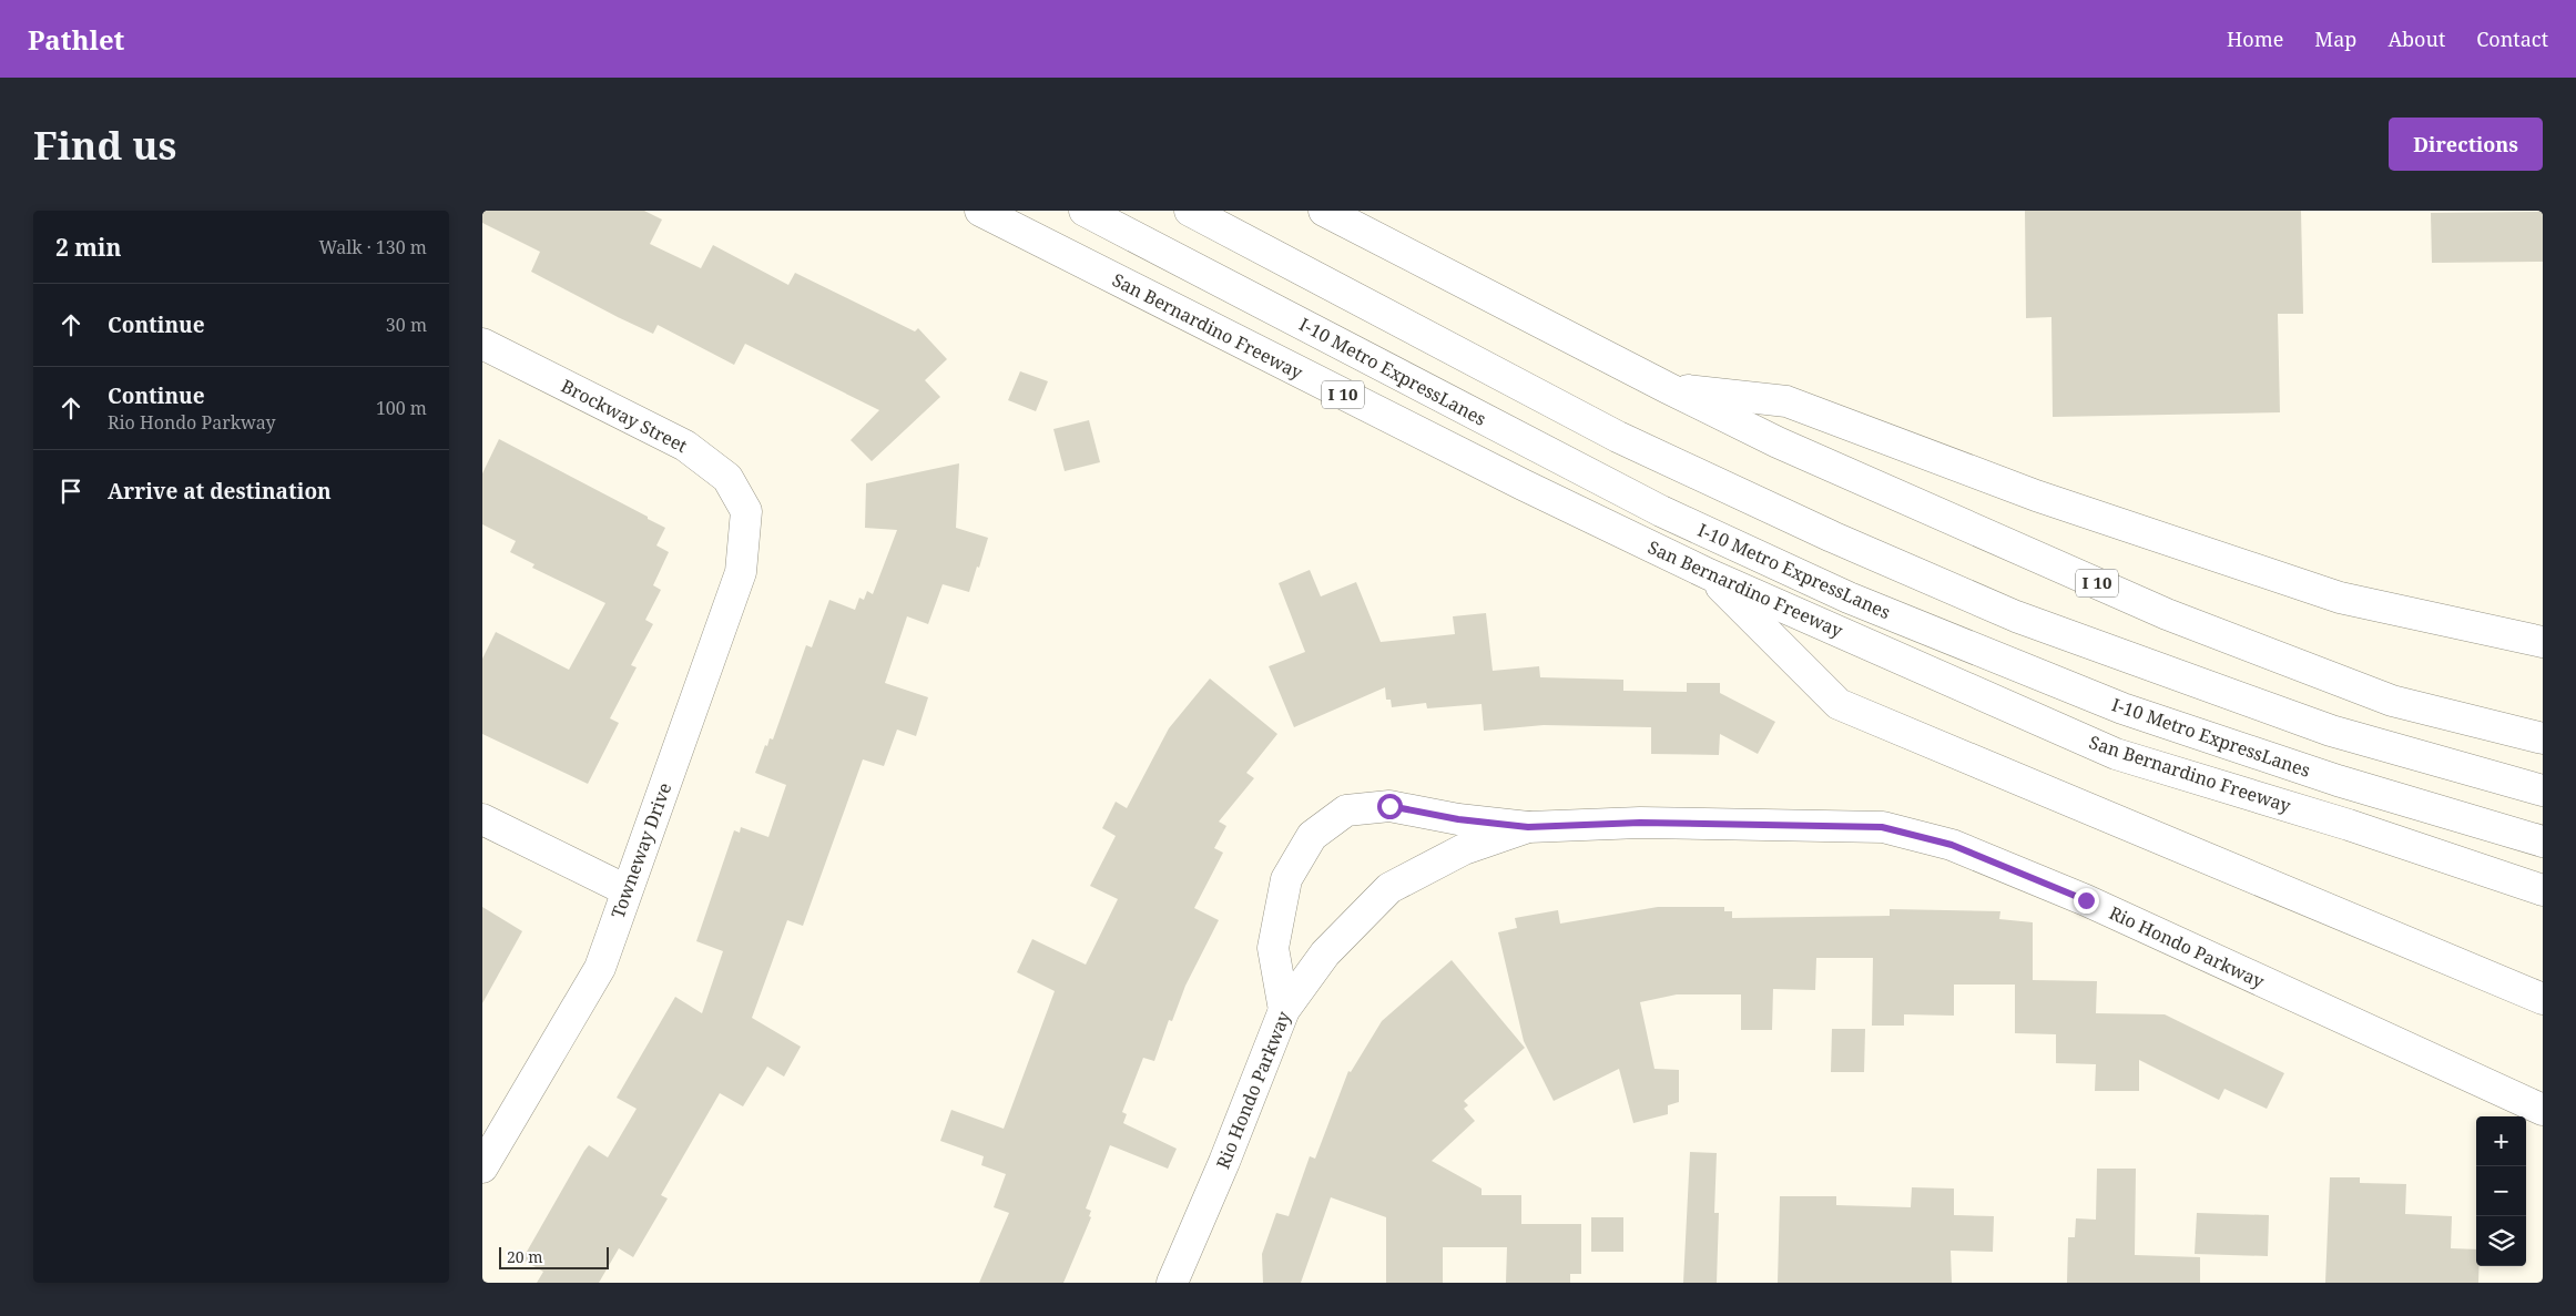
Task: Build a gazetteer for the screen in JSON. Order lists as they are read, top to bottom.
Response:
{
  "streets": {
    "main road": [
      "San Bernardino Freeway",
      "I-10 Metro ExpressLanes",
      "I 10",
      "Brockway Street",
      "Towneway Drive",
      "Rio Hondo Parkway"
    ]
  },
  "crossings": [
    ["Brockway Street", "Towneway Drive"]
  ],
  "scale_bar": "20 m",
  "page": {
    "header": "Pathlet",
    "nav": [
      "Home",
      "Map",
      "About",
      "Contact"
    ],
    "buttons": "Directions",
    "title": "Find us",
    "heading": ["2 min", "Walk · 130 m"],
    "list": [
      ["Continue", "30 m"],
      ["Continue", "Rio Hondo Parkway", "100 m"],
      "Arrive at destination"
    ],
    "map_buttons": ["+", "−"],
    "scale": "20 m"
  }
}
